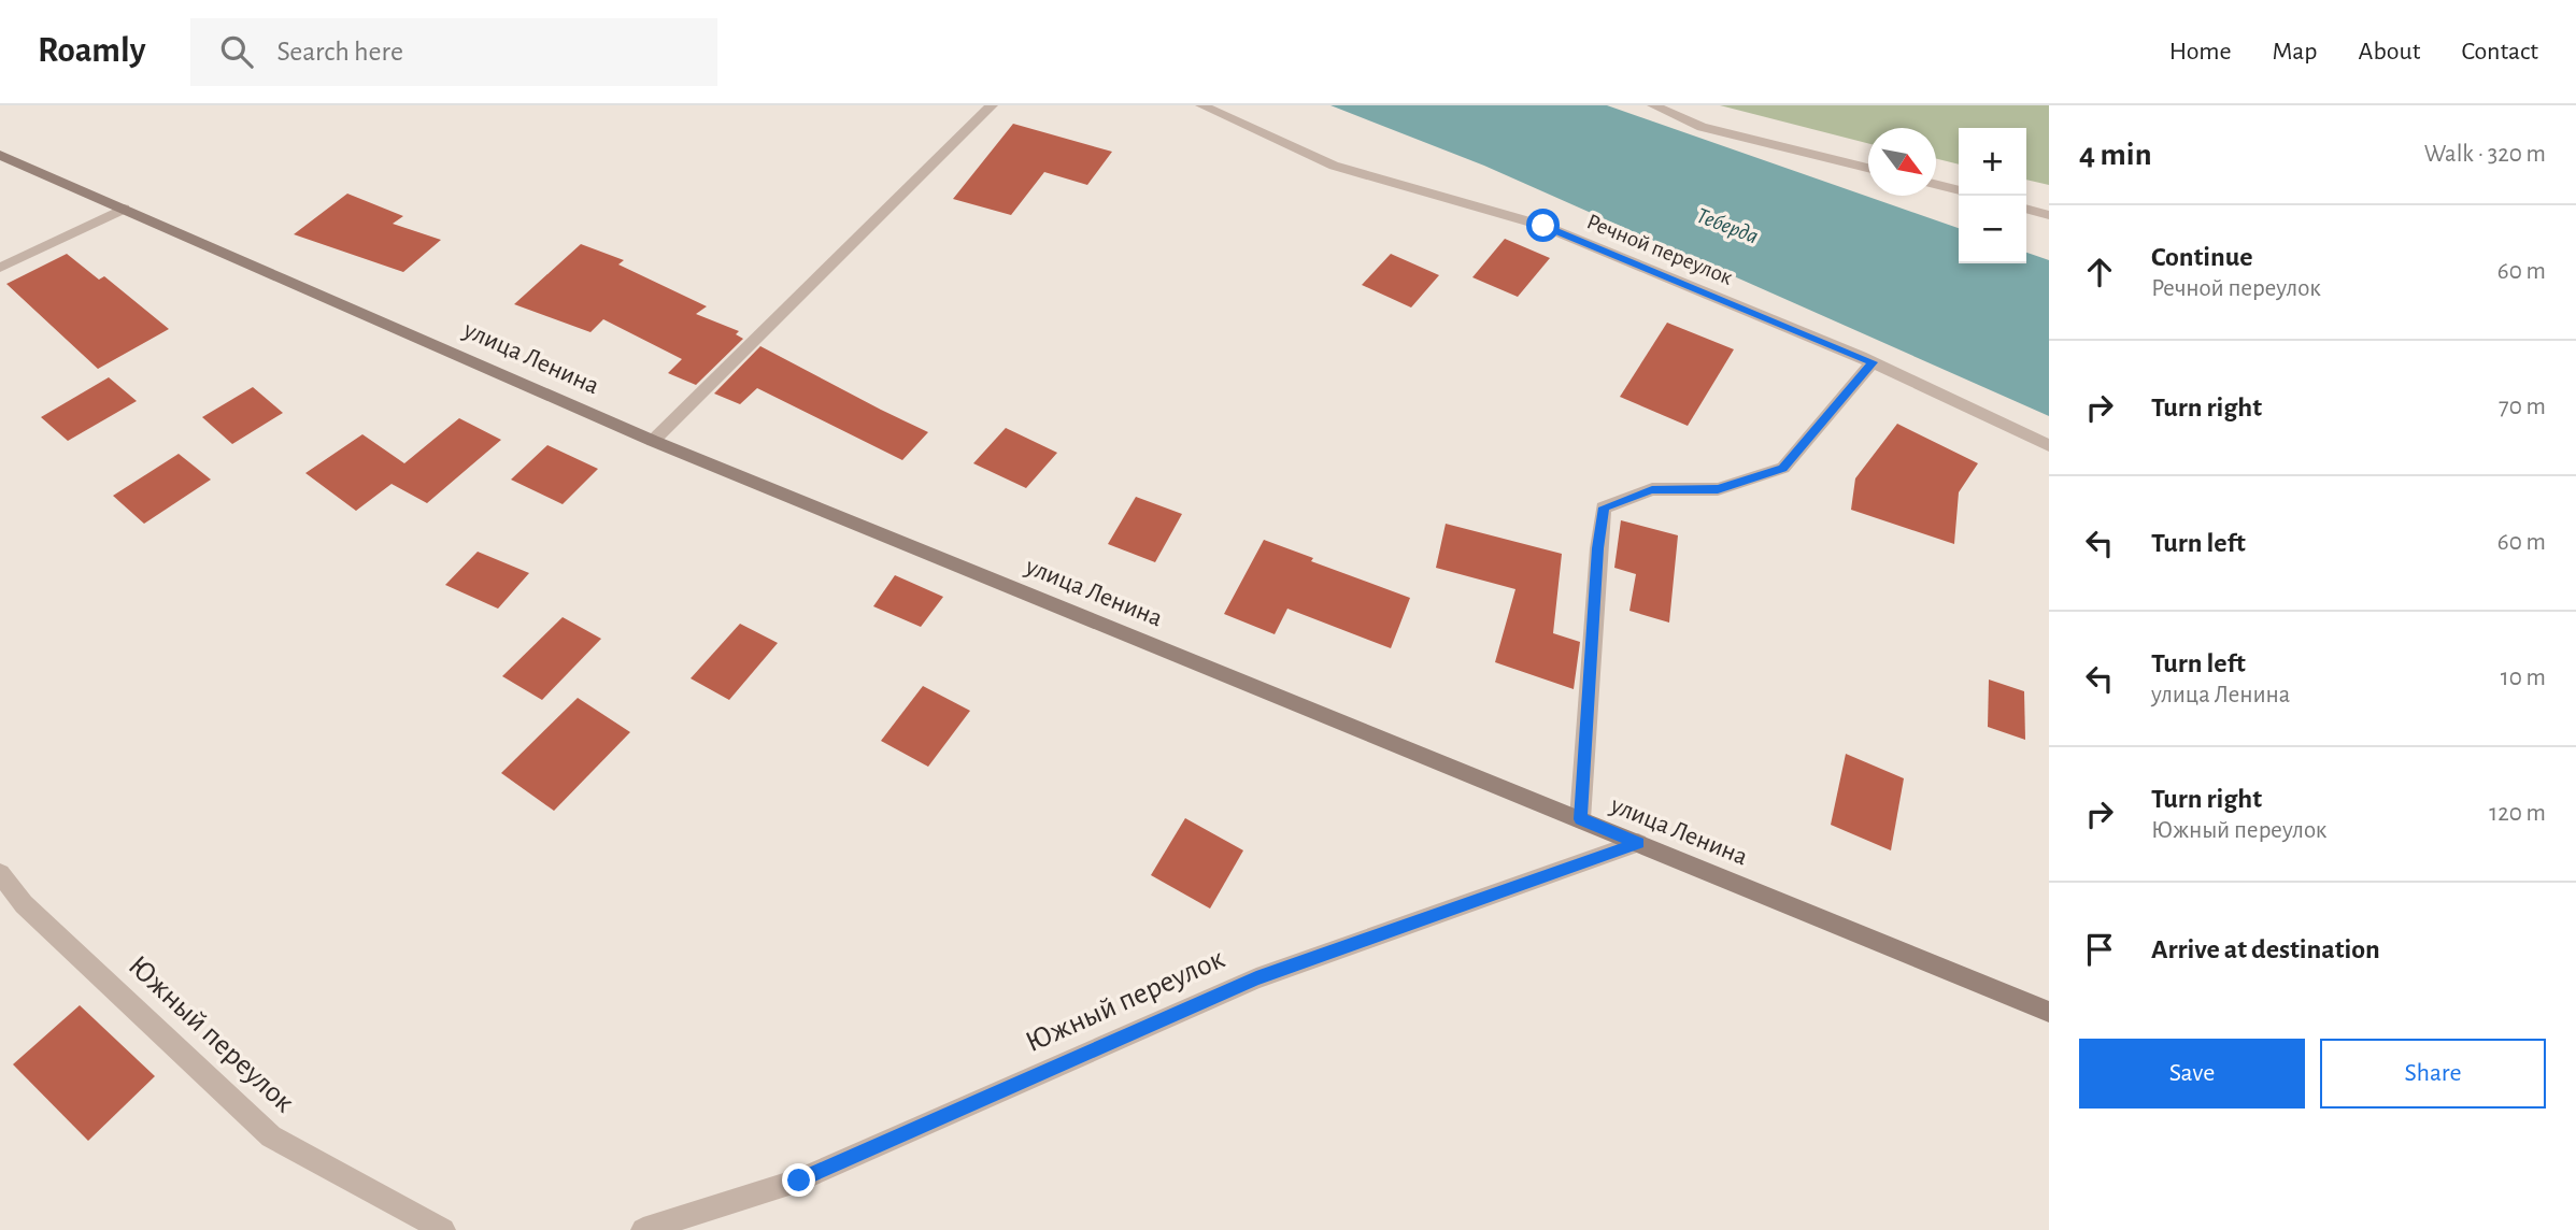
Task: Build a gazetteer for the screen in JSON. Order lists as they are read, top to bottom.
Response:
{
  "streets": {
    "main road": ["улица Ленина"],
    "street": ["Речной переулок", "Южный переулок"]
  },
  "crossings": [
    ["улица Ленина", "Южный переулок"]
  ],
  "water": ["Теберда"],
  "north": "bottom right",
  "page": {
    "header": "Roamly",
    "search": "Search here",
    "nav": [
      "Home",
      "Map",
      "About",
      "Contact"
    ],
    "heading": ["4 min", "Walk · 320 m"],
    "map_buttons": ["+", "−"],
    "list": [
      ["Continue", "Речной переулок", "60 m"],
      ["Turn right", "70 m"],
      ["Turn left", "60 m"],
      ["Turn left", "улица Ленина", "10 m"],
      ["Turn right", "Южный переулок", "120 m"],
      "Arrive at destination"
    ],
    "buttons": ["Save", "Share"]
  }
}
